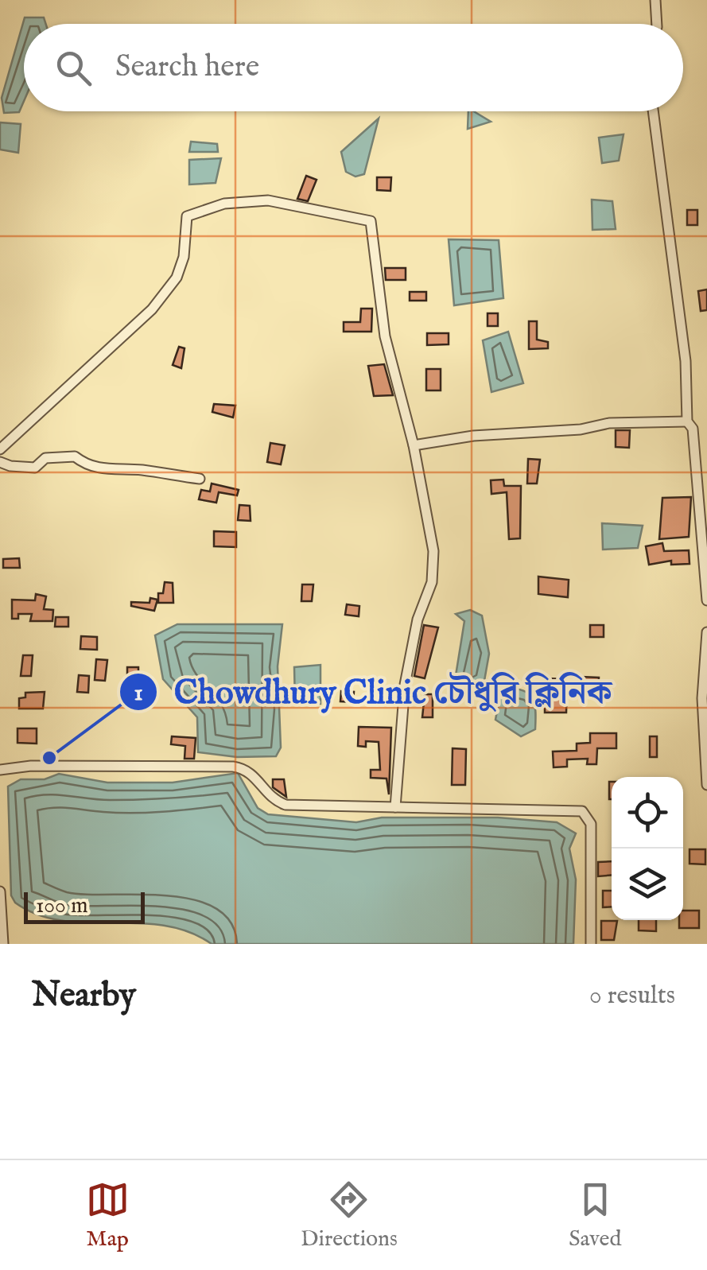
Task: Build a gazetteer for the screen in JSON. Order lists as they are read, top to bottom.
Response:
{
  "places": ["Chowdhury Clinic চৌধুরি ক্লিনিক"],
  "scale_bar": "100 m",
  "page": {
    "search": "Search here",
    "scale": "100 m",
    "heading": ["Nearby", "0 results"],
    "nav": ["Map", "Directions", "Saved"]
  }
}
